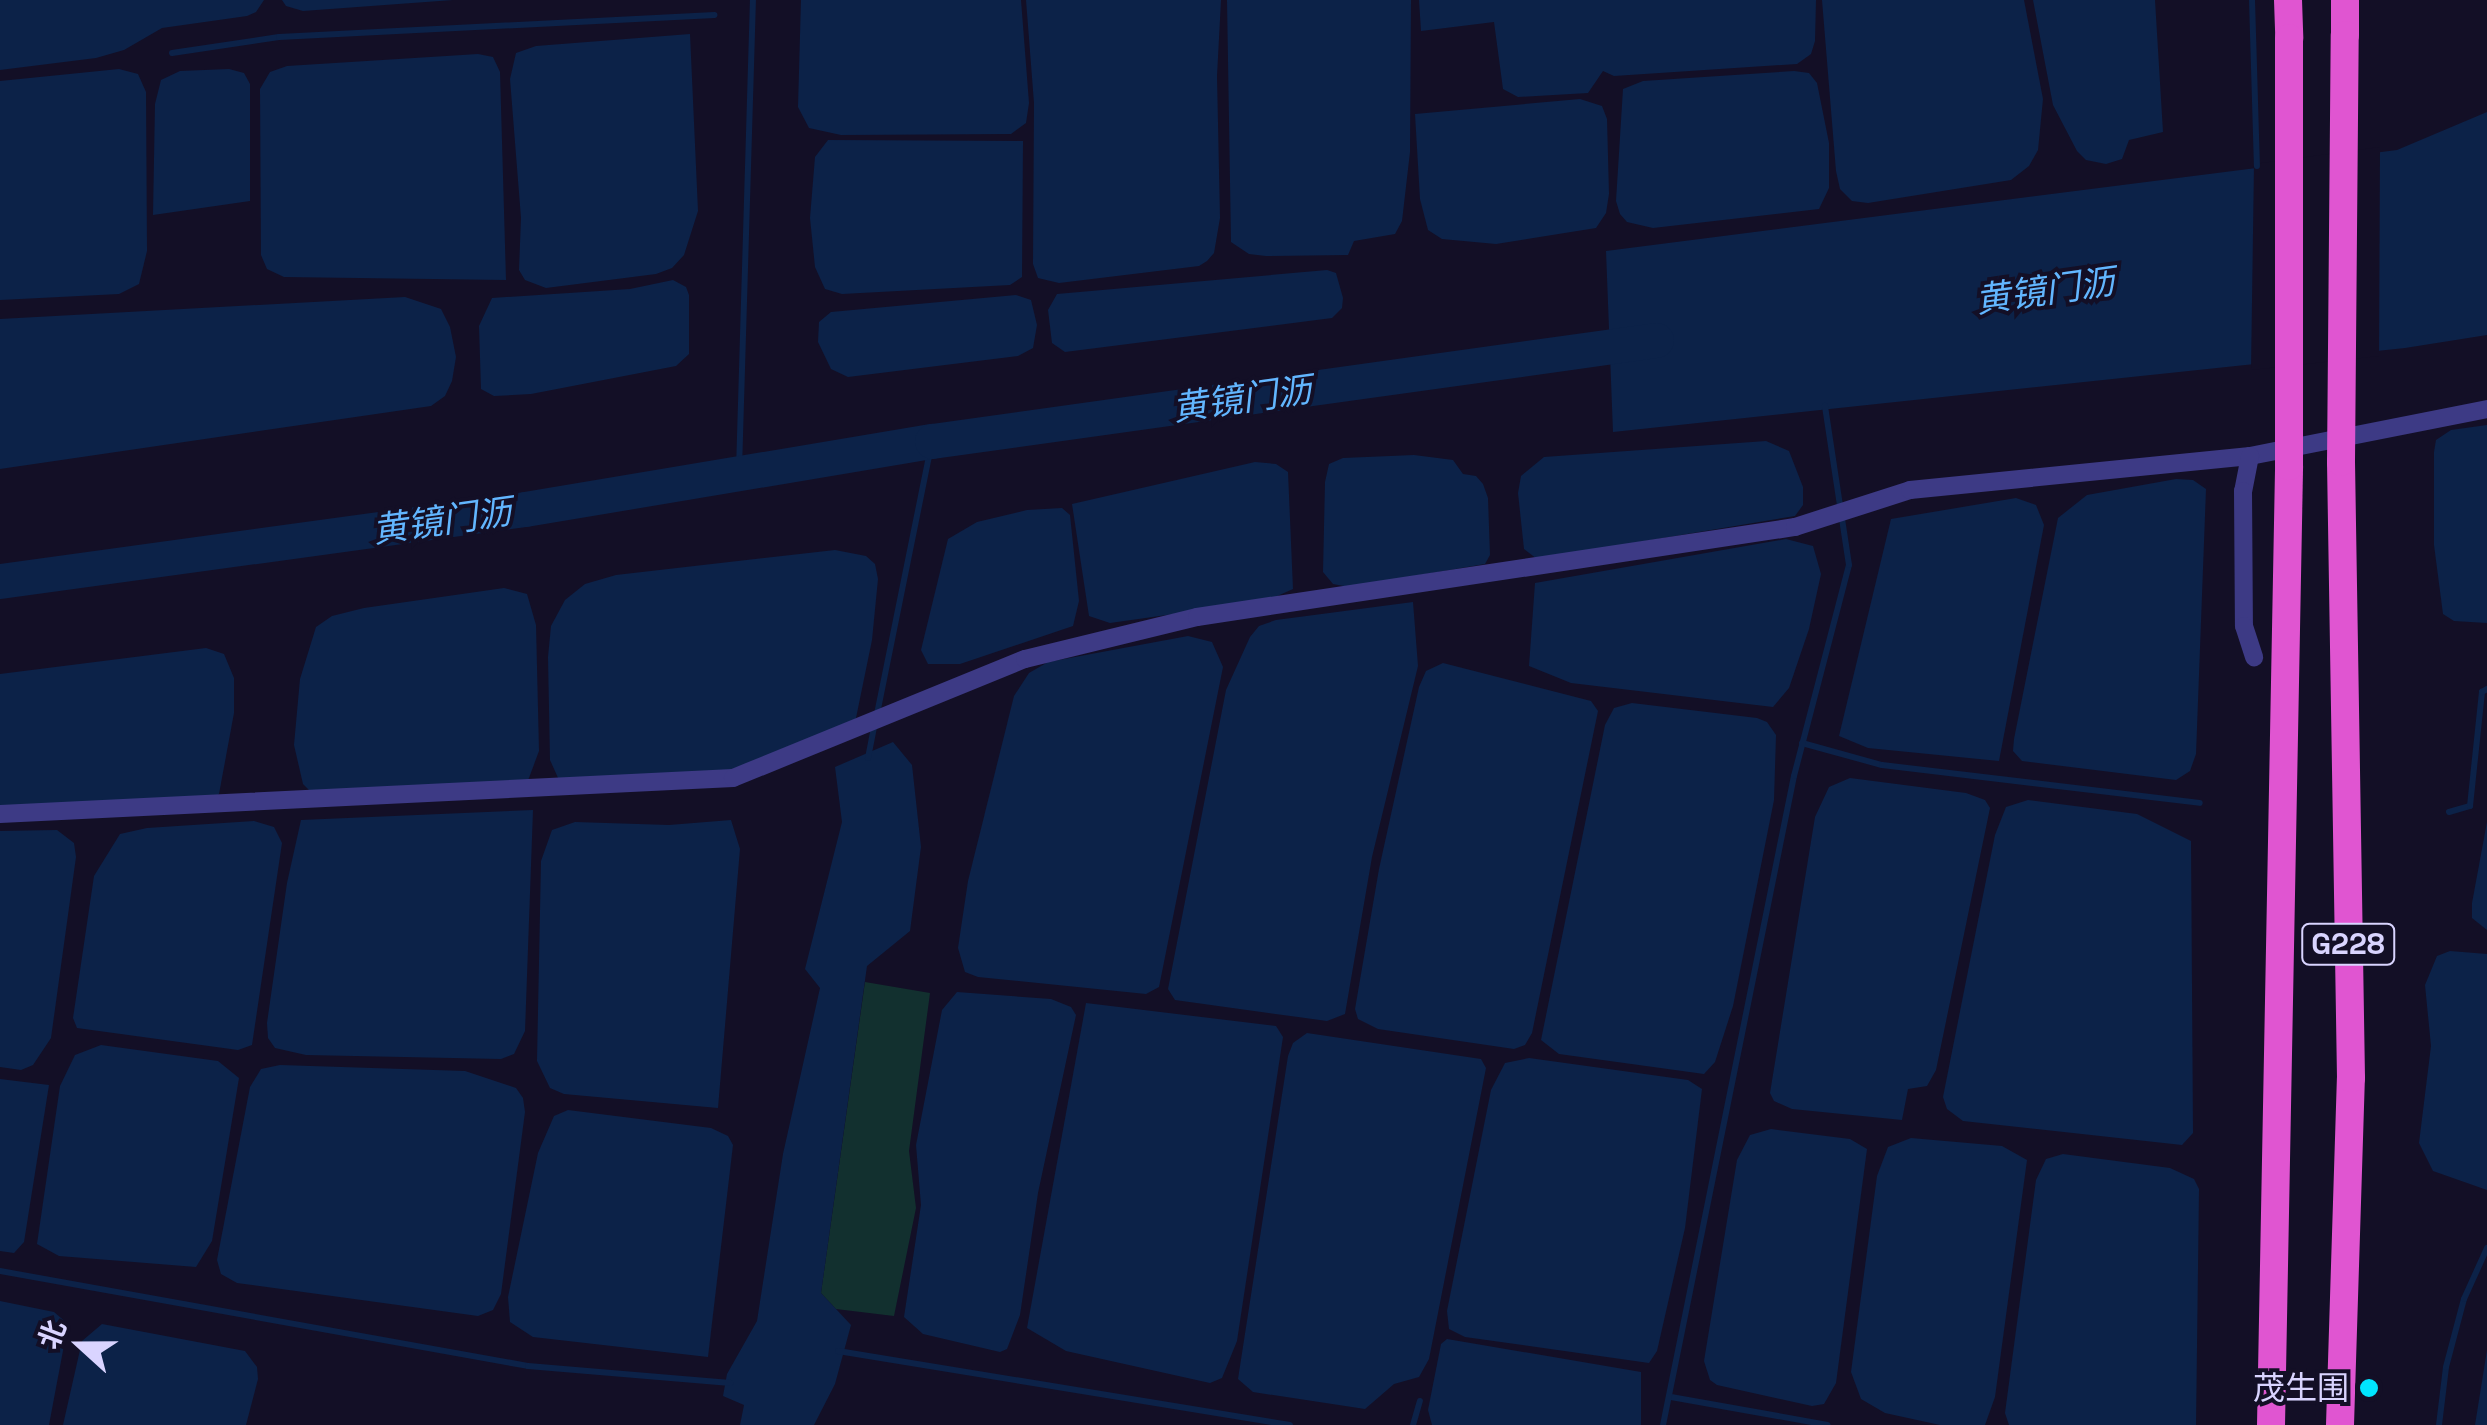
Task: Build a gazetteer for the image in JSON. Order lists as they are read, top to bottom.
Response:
{
  "streets": {
    "highway": ["G228"]
  },
  "water": ["黄镜门沥"],
  "places": ["茂生围"],
  "north": "left"
}
